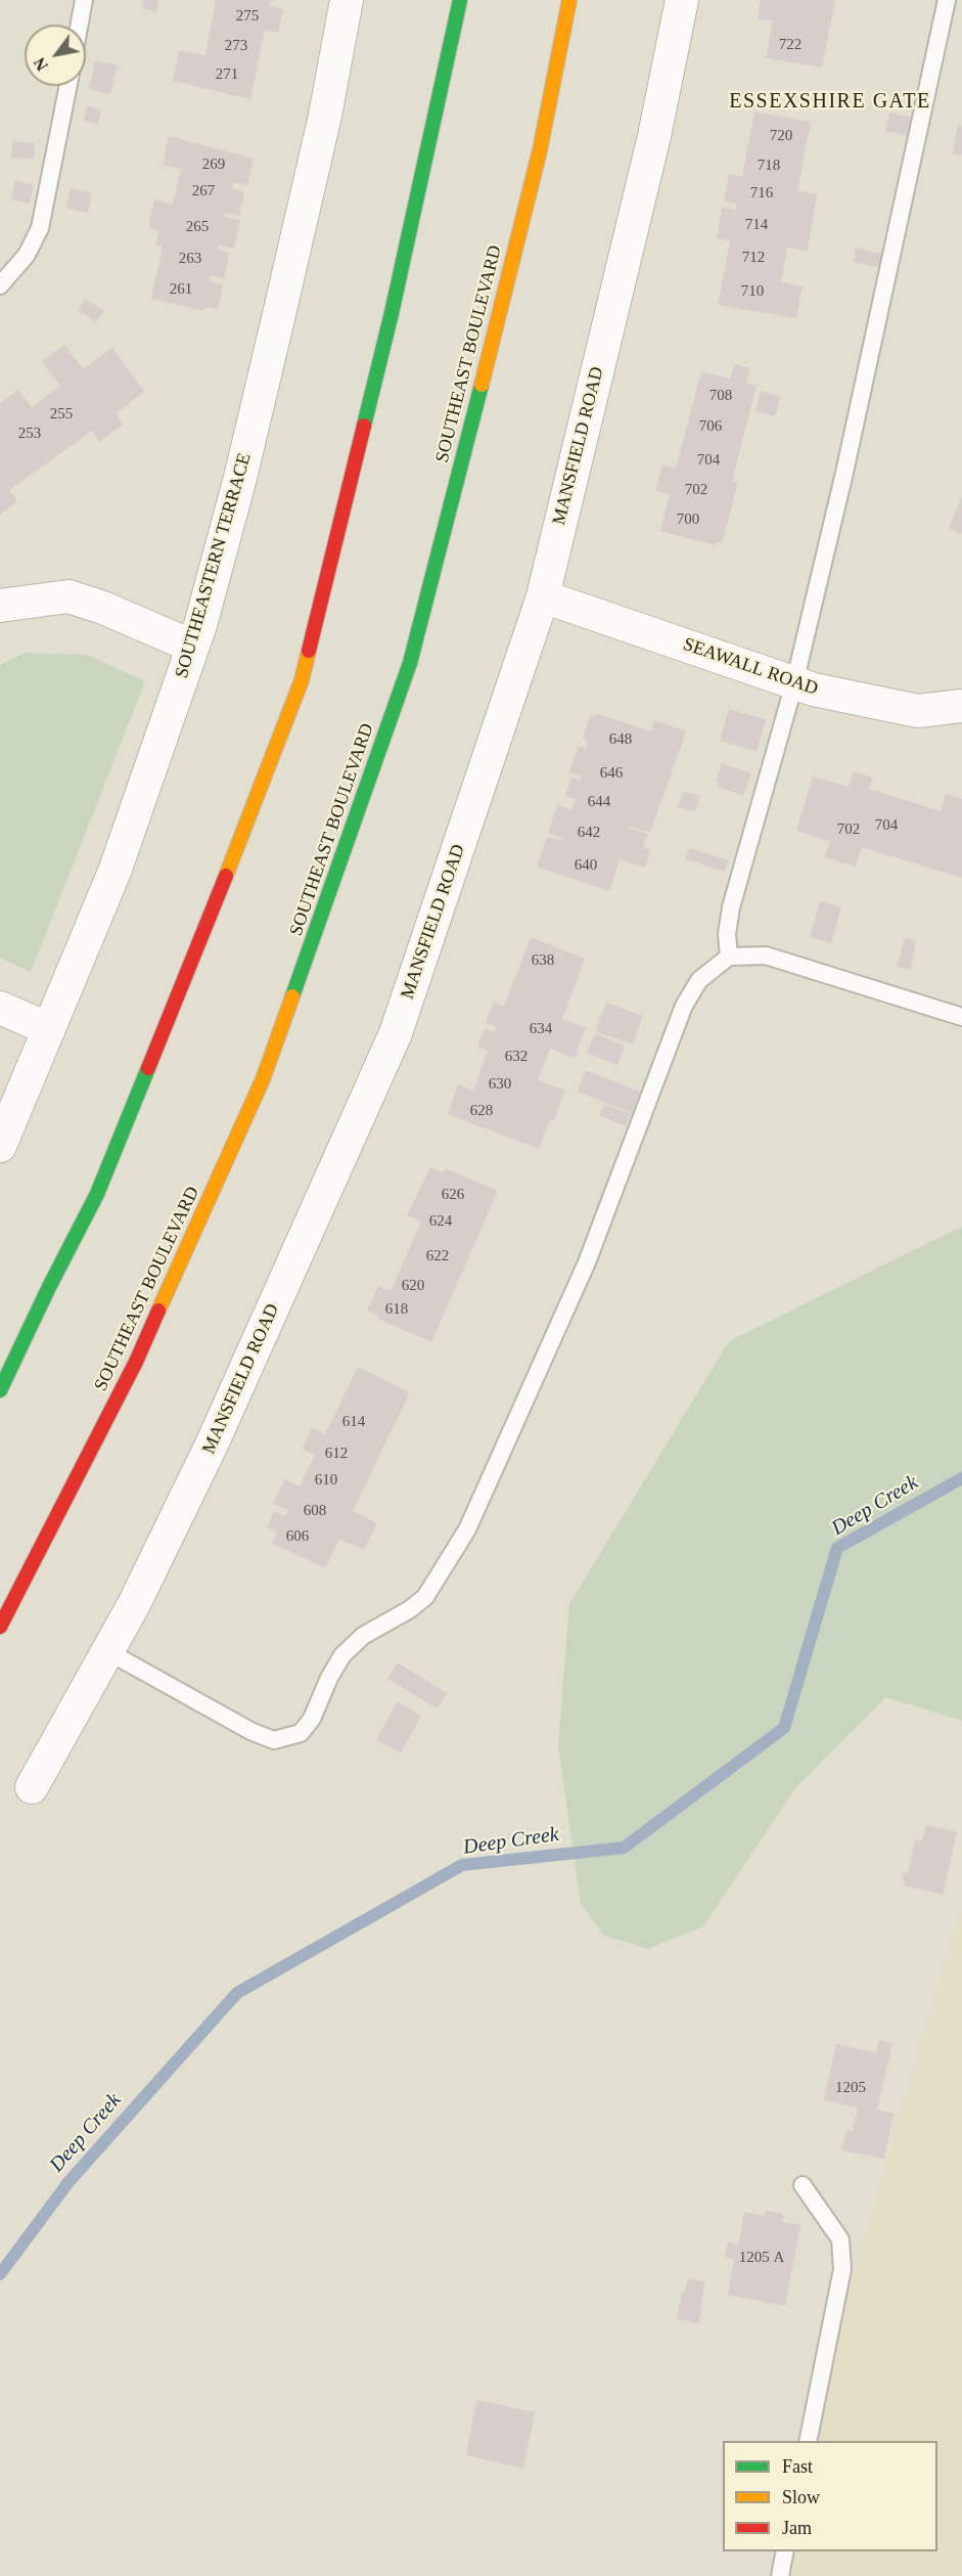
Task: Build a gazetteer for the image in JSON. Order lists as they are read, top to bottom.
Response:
{
  "streets": {
    "main road": ["SOUTHEAST BOULEVARD"],
    "street": ["MANSFIELD ROAD", "SOUTHEASTERN TERRACE", "SEAWALL ROAD"]
  },
  "crossings": [
    ["MANSFIELD ROAD", "SEAWALL ROAD"]
  ],
  "districts": ["ESSEXSHIRE GATE"],
  "water": ["Deep Creek"],
  "house_numbers": [
    "275",
    "722",
    "273",
    "271",
    "720",
    "269",
    "718",
    "267",
    "716",
    "714",
    "265",
    "712",
    "263",
    "261",
    "710",
    "708",
    "255",
    "706",
    "253",
    "704",
    "702",
    "700",
    "648",
    "646",
    "644",
    "704",
    "702",
    "642",
    "640",
    "638",
    "634",
    "632",
    "630",
    "628",
    "626",
    "624",
    "622",
    "620",
    "618",
    "614",
    "612",
    "610",
    "608",
    "606",
    "1205",
    "1205 A"
  ],
  "legend": ["Fast", "Slow", "Jam"],
  "north": "bottom left"
}
